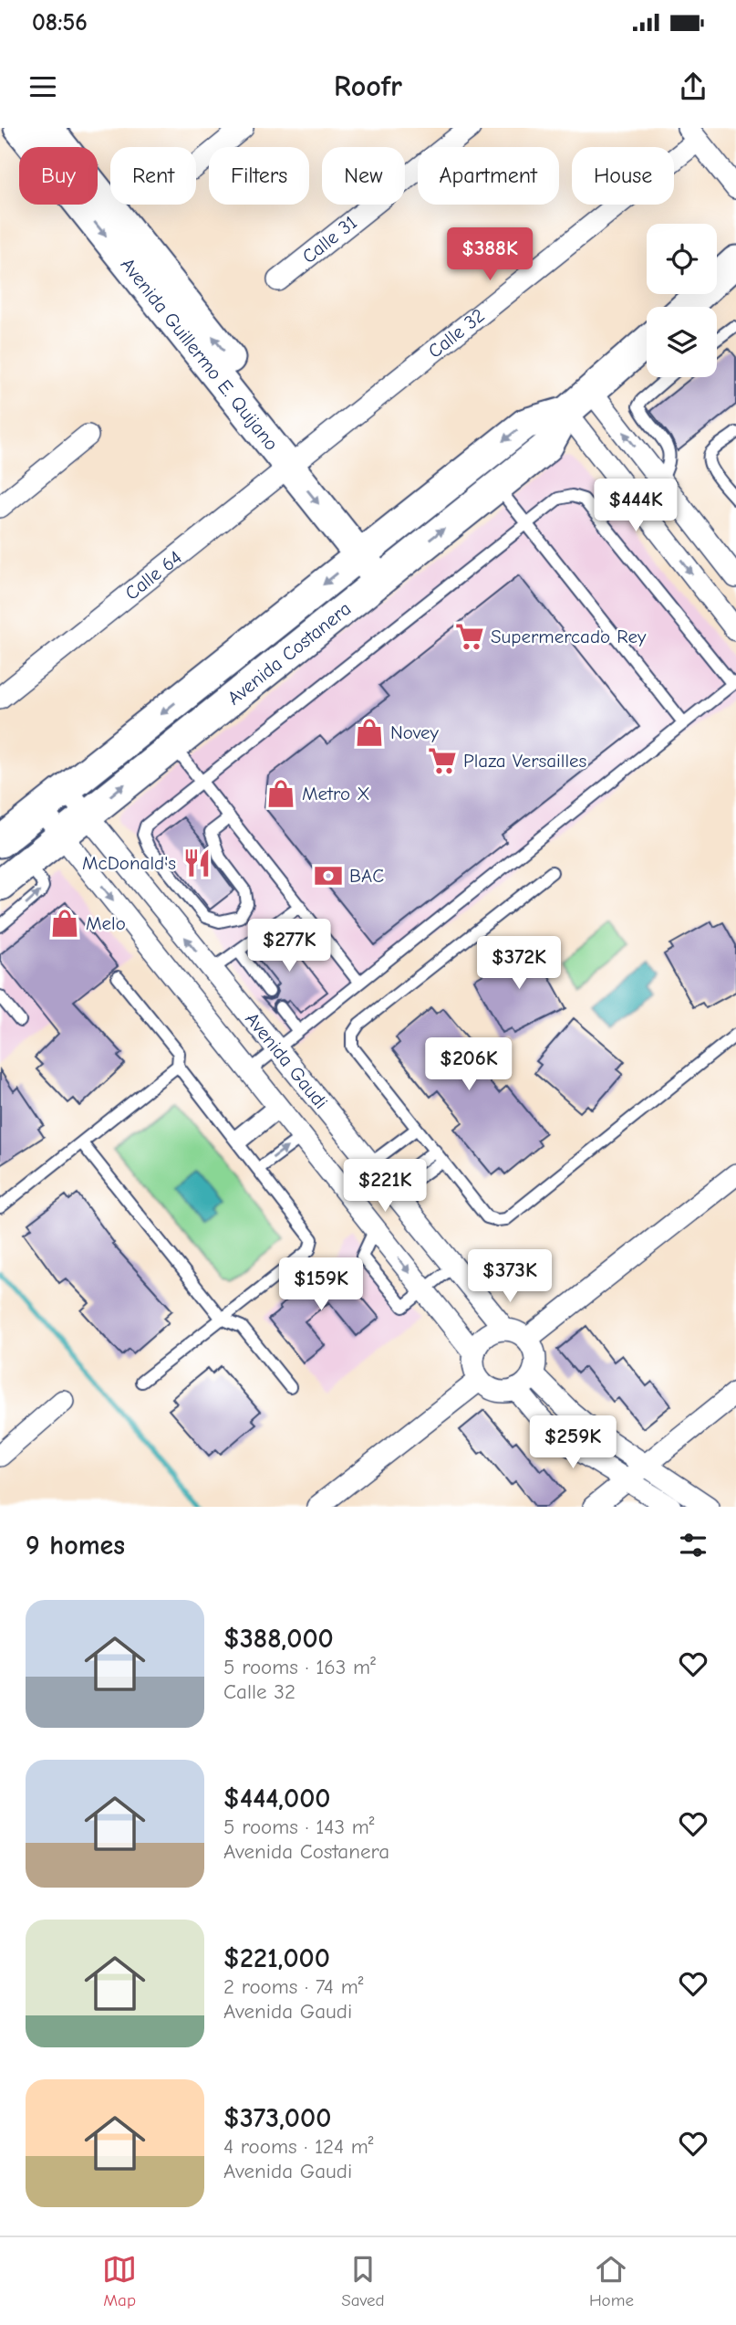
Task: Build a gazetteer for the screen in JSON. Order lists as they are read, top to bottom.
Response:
{
  "streets": {
    "street": [
      "Calle 31",
      "Calle 32",
      "Avenida Guillermo E. Quijano",
      "Calle 64",
      "Avenida Costanera",
      "Avenida Gaudi"
    ]
  },
  "crossings": [
    ["Calle 32", "Avenida Guillermo E. Quijano"],
    ["Calle 32", "Calle 64"],
    ["Avenida Guillermo E. Quijano", "Calle 64"],
    ["Avenida Guillermo E. Quijano", "Avenida Costanera"],
    ["Avenida Costanera", "Avenida Gaudi"]
  ],
  "places": {
    "supermarket": ["Supermercado Rey", "Plaza Versailles"],
    "shop": ["Novey", "Metro X", "Melo"],
    "restaurant": ["McDonald's"],
    "bank": ["BAC"]
  },
  "page": {
    "status": "08:56",
    "header": "Roofr",
    "chip": [
      "Buy",
      "Rent",
      "Filters",
      "New",
      "Apartment",
      "House"
    ],
    "price": [
      "$388K",
      "$444K",
      "$277K",
      "$372K",
      "$206K",
      "$221K",
      "$373K",
      "$159K",
      "$259K"
    ],
    "heading": "9 homes",
    "list": [
      {
        "name": "$388,000",
        "note": "5 rooms · 163 m² · Calle 32"
      },
      {
        "name": "$444,000",
        "note": "5 rooms · 143 m² · Avenida Costanera"
      },
      {
        "name": "$221,000",
        "note": "2 rooms · 74 m² · Avenida Gaudi"
      },
      {
        "name": "$373,000",
        "note": "4 rooms · 124 m² · Avenida Gaudi"
      }
    ],
    "tabs": ["Map", "Saved", "Home"]
  }
}
